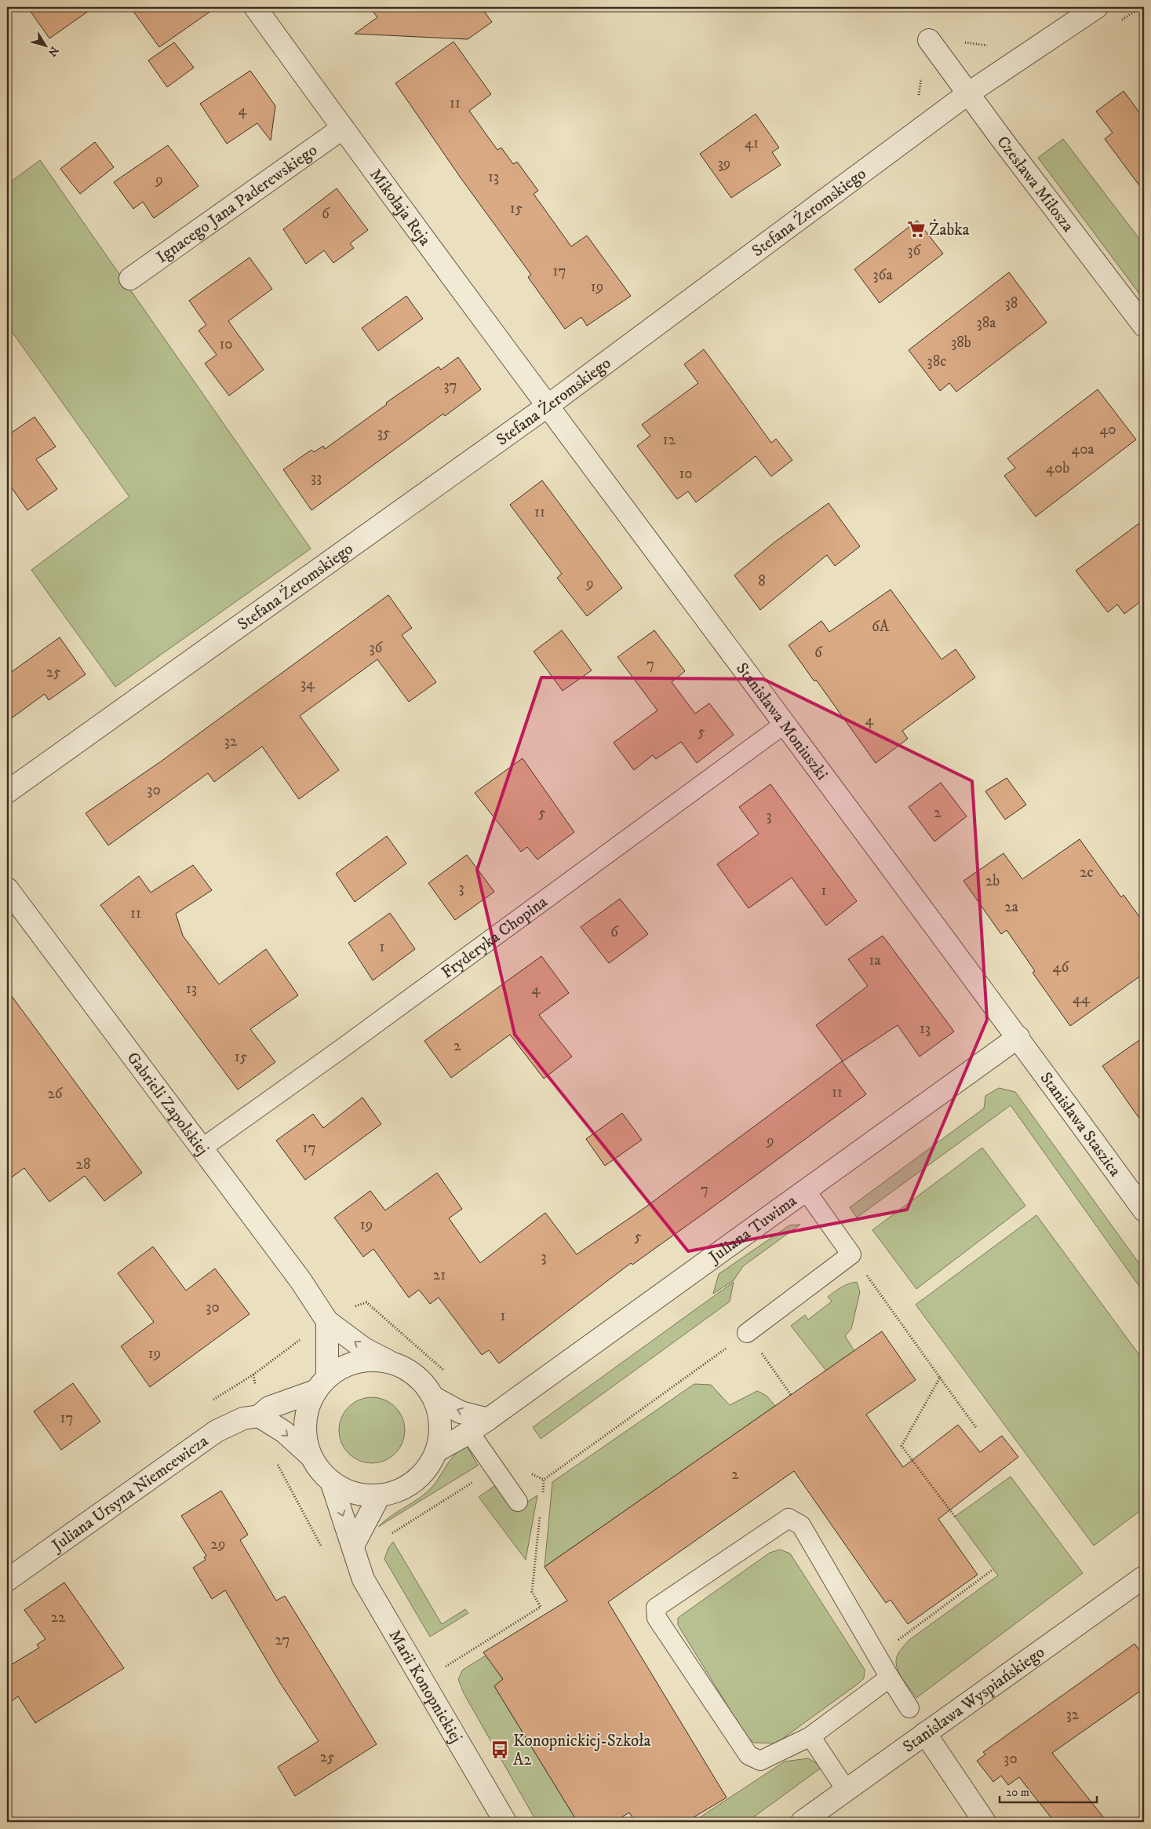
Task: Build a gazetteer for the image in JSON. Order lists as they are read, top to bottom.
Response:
{
  "streets": {
    "street": [
      "Czesława Miłosza",
      "Ignacego Jana Paderewskiego",
      "Mikołaja Reja",
      "Stefana Żeromskiego",
      "Stanisława Moniuszki",
      "Gabrieli Zapolskiej",
      "Stanisława Staszica",
      "Juliana Tuwima",
      "Juliana Ursyna Niemcewicza",
      "Marii Konopnickiej",
      "Stanisława Wyspiańskiego"
    ],
    "lane": ["Fryderyka Chopina"]
  },
  "crossings": [
    ["Czesława Miłosza", "Stefana Żeromskiego"],
    ["Ignacego Jana Paderewskiego", "Mikołaja Reja"],
    ["Mikołaja Reja", "Stefana Żeromskiego"],
    ["Mikołaja Reja", "Stanisława Moniuszki"],
    ["Stefana Żeromskiego", "Stanisława Moniuszki"],
    ["Stanisława Moniuszki", "Fryderyka Chopina"],
    ["Stanisława Moniuszki", "Stanisława Staszica"],
    ["Stanisława Moniuszki", "Juliana Tuwima"],
    ["Fryderyka Chopina", "Gabrieli Zapolskiej"],
    ["Gabrieli Zapolskiej", "Juliana Tuwima"],
    ["Gabrieli Zapolskiej", "Juliana Ursyna Niemcewicza"],
    ["Gabrieli Zapolskiej", "Marii Konopnickiej"],
    ["Stanisława Staszica", "Juliana Tuwima"],
    ["Juliana Tuwima", "Juliana Ursyna Niemcewicza"],
    ["Juliana Tuwima", "Marii Konopnickiej"],
    ["Juliana Ursyna Niemcewicza", "Marii Konopnickiej"]
  ],
  "places": {
    "supermarket": ["Żabka"],
    "bus stop": ["Konopnickiej-Szkoła A2"]
  },
  "house_numbers": [
    "11",
    "4",
    "41",
    "39",
    "13",
    "9",
    "15",
    "6",
    "36",
    "17",
    "36a",
    "19",
    "38",
    "38a",
    "38b",
    "10",
    "38c",
    "37",
    "40",
    "35",
    "12",
    "40a",
    "40b",
    "10",
    "33",
    "11",
    "8",
    "9",
    "6A",
    "36",
    "6",
    "7",
    "25",
    "34",
    "4",
    "5",
    "32",
    "30",
    "5",
    "2",
    "3",
    "2c",
    "2b",
    "3",
    "1",
    "2a",
    "11",
    "6",
    "1",
    "1a",
    "46",
    "13",
    "4",
    "44",
    "13",
    "2",
    "15",
    "11",
    "26",
    "9",
    "17",
    "28",
    "7",
    "19",
    "5",
    "3",
    "21",
    "30",
    "1",
    "19",
    "17",
    "2",
    "29",
    "22",
    "27",
    "32",
    "25",
    "30"
  ],
  "scale_bar": "20 m",
  "north": "bottom right"
}
